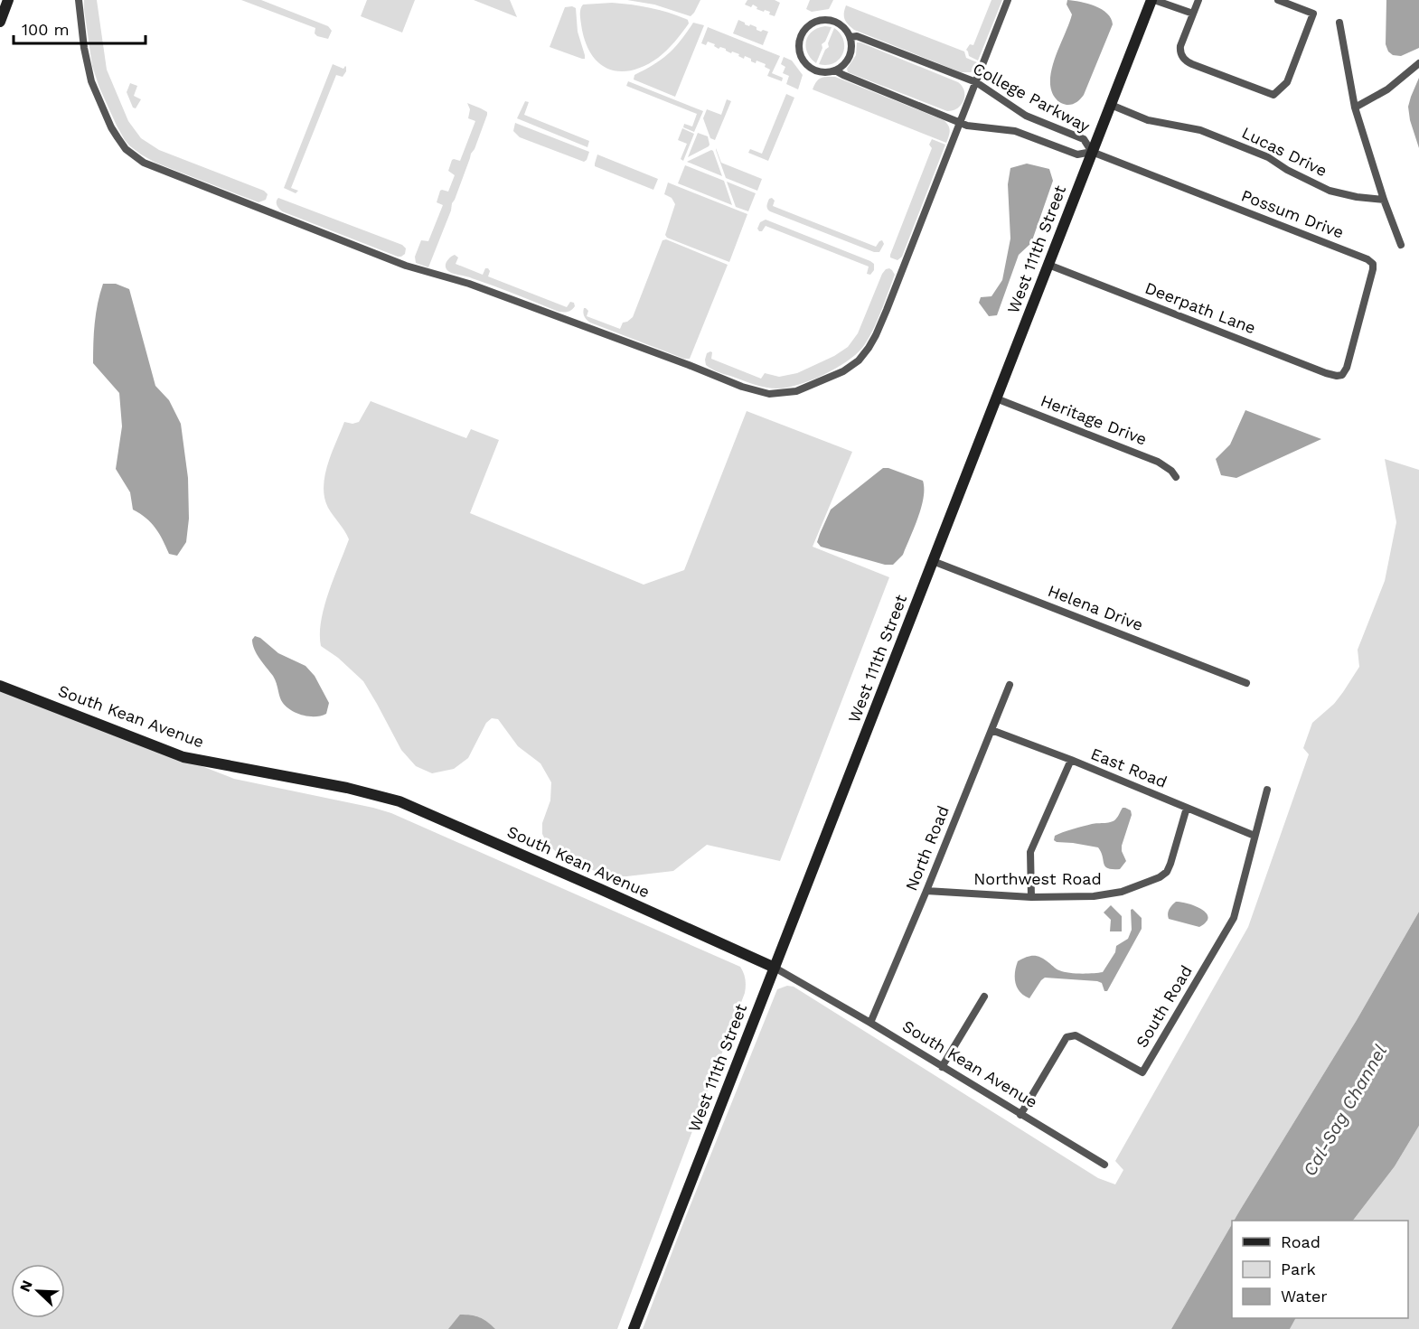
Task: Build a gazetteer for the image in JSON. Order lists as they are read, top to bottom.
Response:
{
  "streets": {
    "main road": ["West 111th Street", "South Kean Avenue"],
    "street": [
      "College Parkway",
      "Lucas Drive",
      "Possum Drive",
      "Deerpath Lane",
      "Heritage Drive",
      "Helena Drive",
      "East Road",
      "North Road",
      "Northwest Road",
      "South Road"
    ]
  },
  "crossings": [
    ["College Parkway", "Possum Drive"],
    ["College Parkway", "West 111th Street"],
    ["Lucas Drive", "West 111th Street"],
    ["Possum Drive", "West 111th Street"],
    ["Possum Drive", "Deerpath Lane"],
    ["West 111th Street", "Deerpath Lane"],
    ["West 111th Street", "Heritage Drive"],
    ["West 111th Street", "Helena Drive"],
    ["West 111th Street", "South Kean Avenue"],
    ["South Kean Avenue", "North Road"],
    ["South Kean Avenue", "South Road"],
    ["East Road", "North Road"],
    ["East Road", "Northwest Road"],
    ["East Road", "South Road"],
    ["North Road", "Northwest Road"]
  ],
  "water": ["Cal-Sag Channel"],
  "legend": ["Road", "Park", "Water"],
  "scale_bar": "100 m",
  "north": "top left"
}
